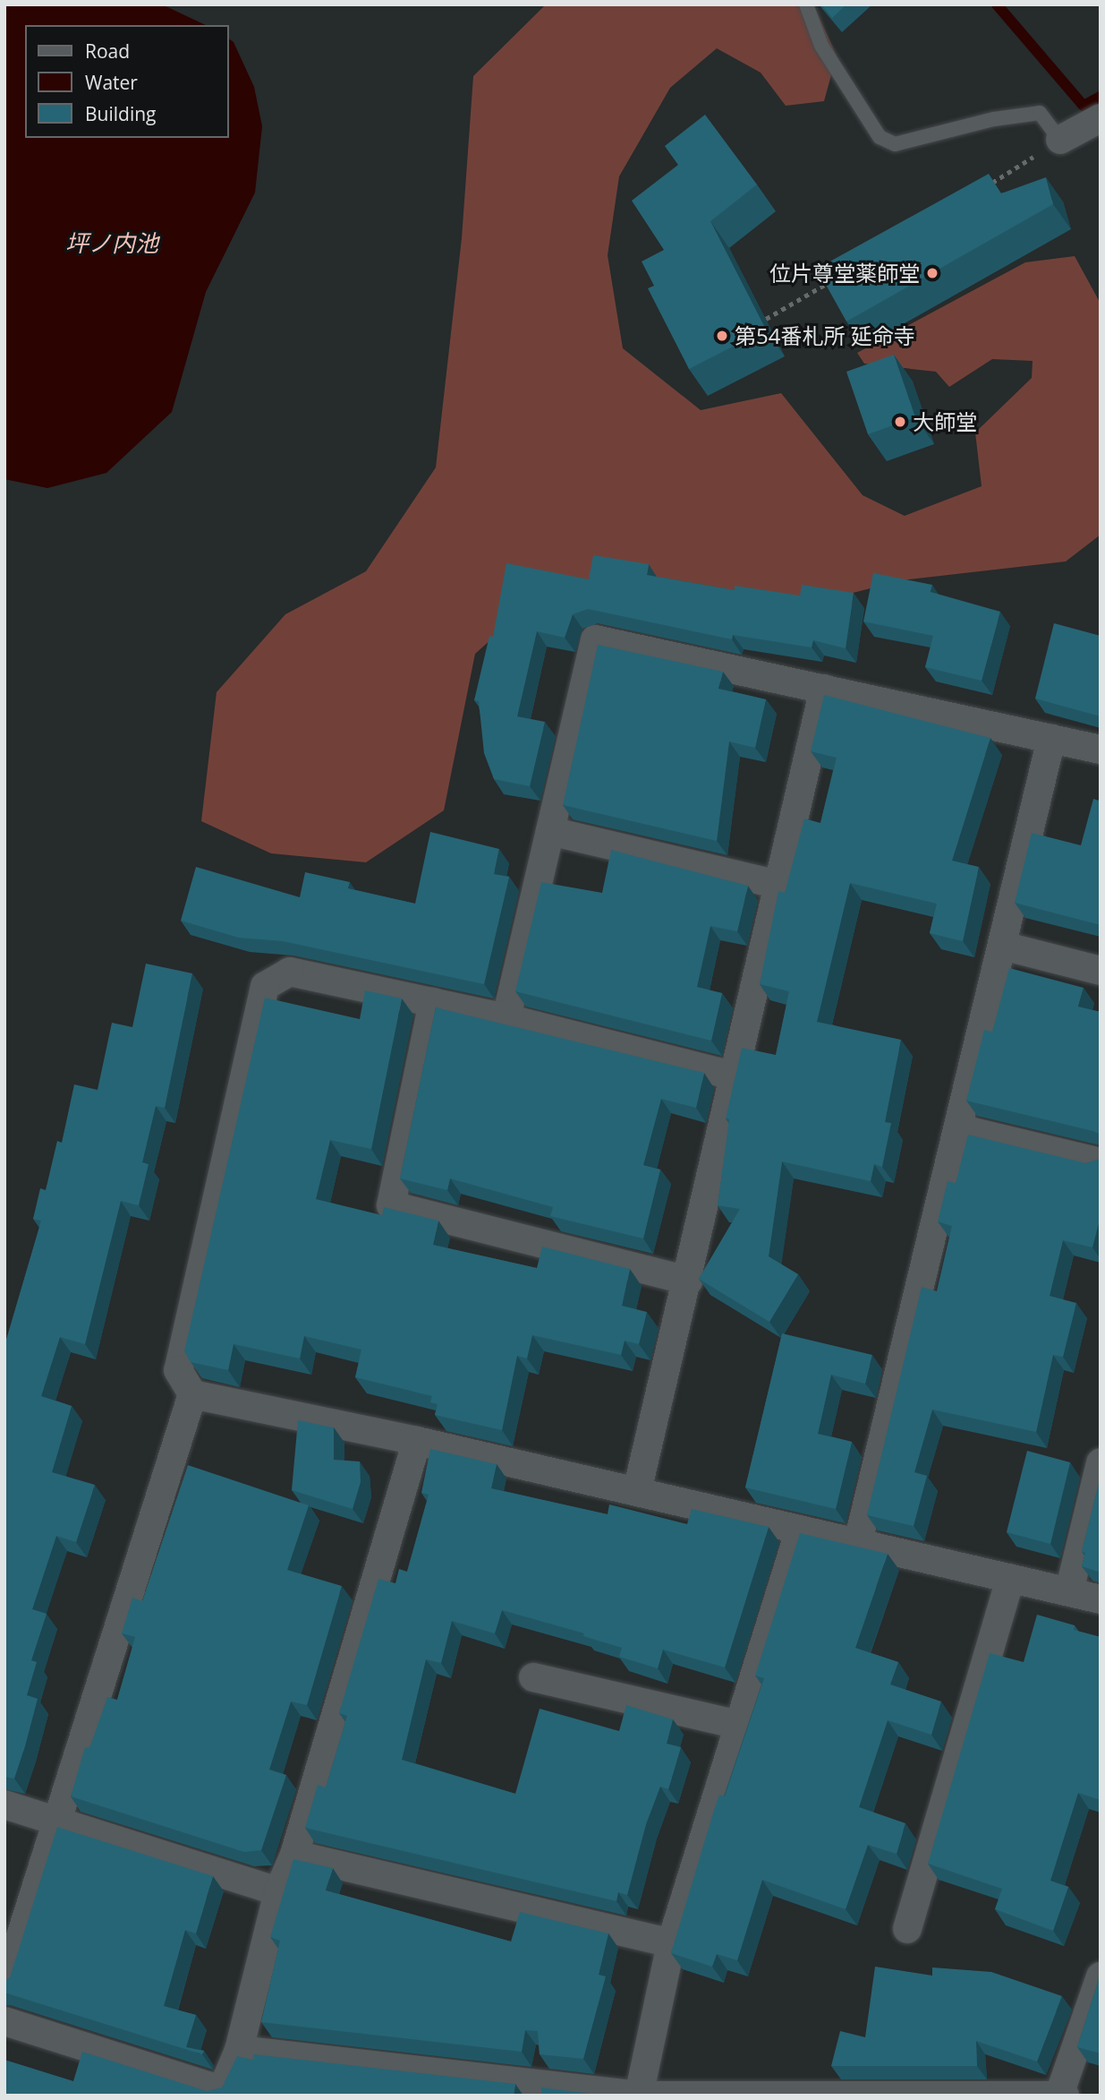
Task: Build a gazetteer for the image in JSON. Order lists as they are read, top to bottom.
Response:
{
  "water": ["坪ノ内池"],
  "places": ["位片尊堂薬師堂", "第54番札所 延命寺", "大師堂"],
  "legend": ["Road", "Water", "Building"]
}
